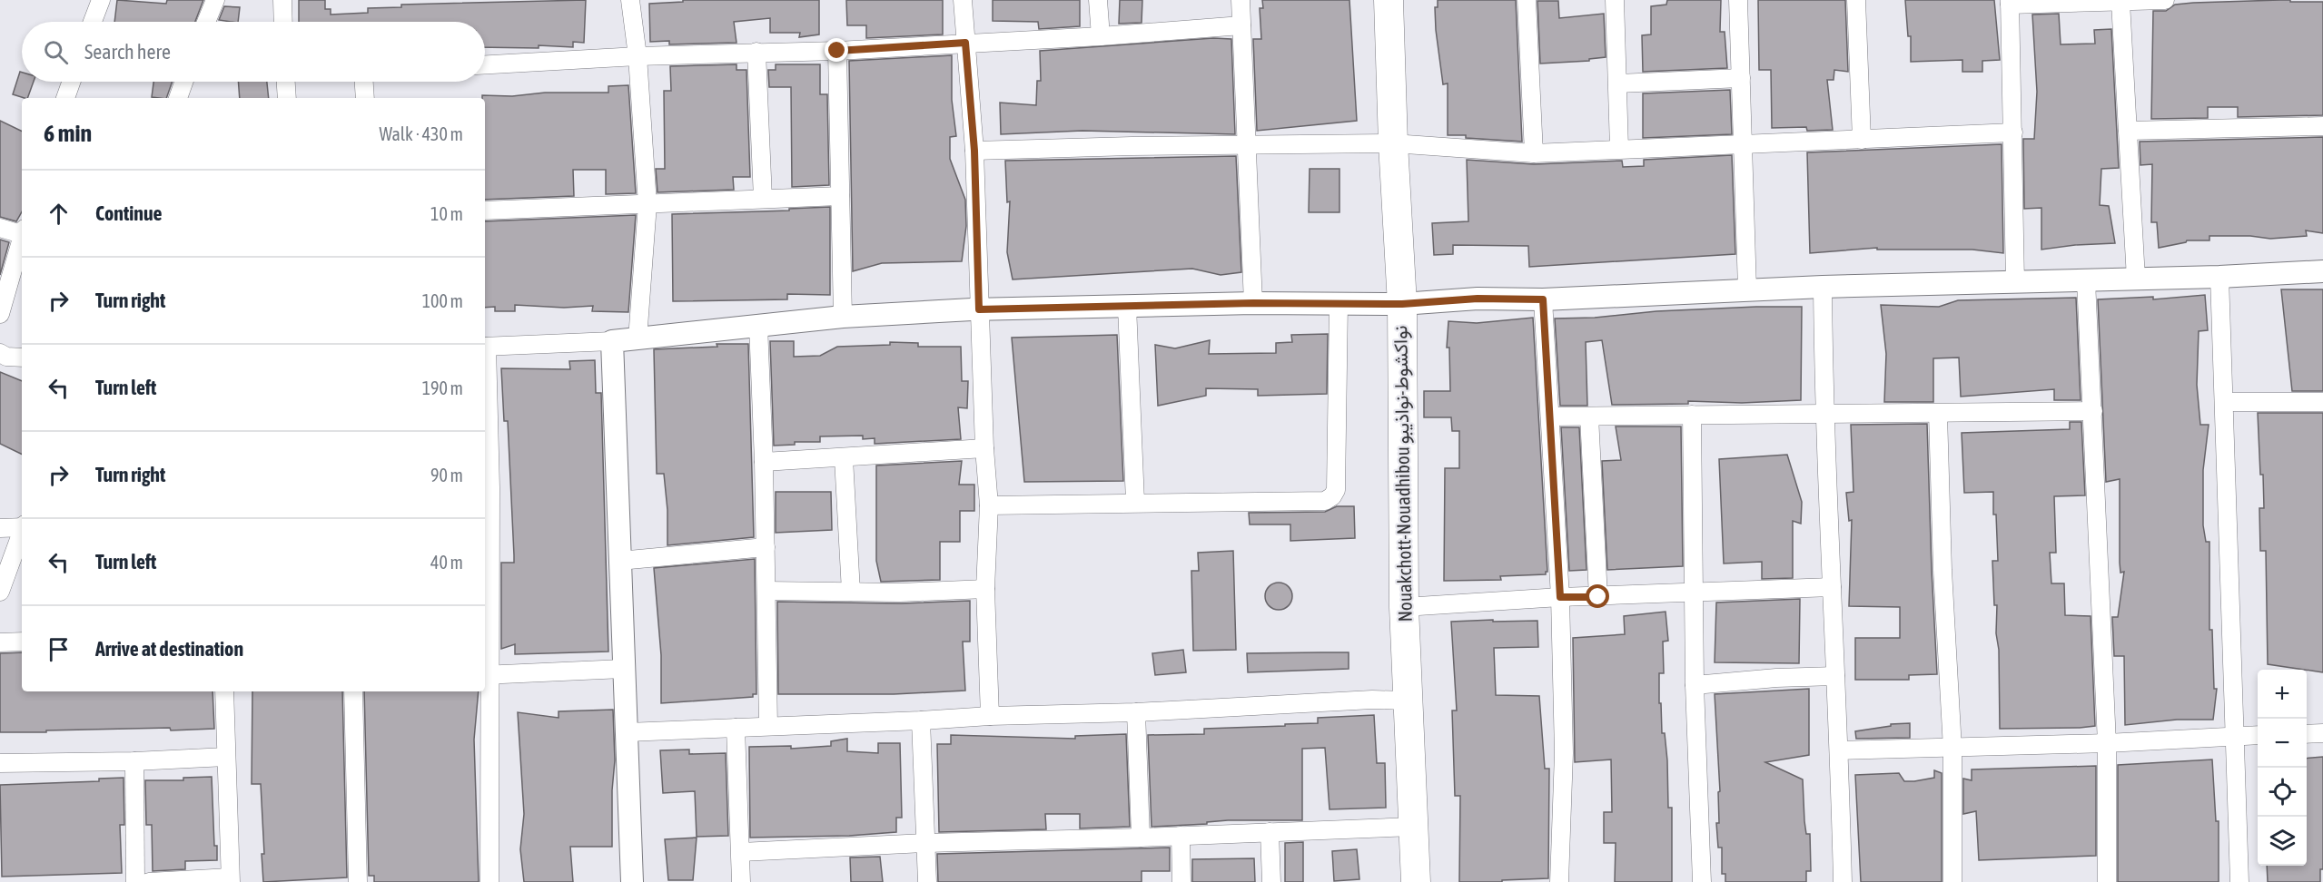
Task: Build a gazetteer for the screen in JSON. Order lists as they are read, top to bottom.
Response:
{
  "streets": {
    "highway": ["Nouakchott-Nouadhibou نواكشوط-نواذيبو"]
  },
  "page": {
    "search": "Search here",
    "heading": ["6 min", "Walk · 430 m"],
    "list": [
      ["Continue", "10 m"],
      ["Turn right", "100 m"],
      ["Turn left", "190 m"],
      ["Turn right", "90 m"],
      ["Turn left", "40 m"],
      "Arrive at destination"
    ],
    "map_buttons": ["+", "−"]
  }
}
